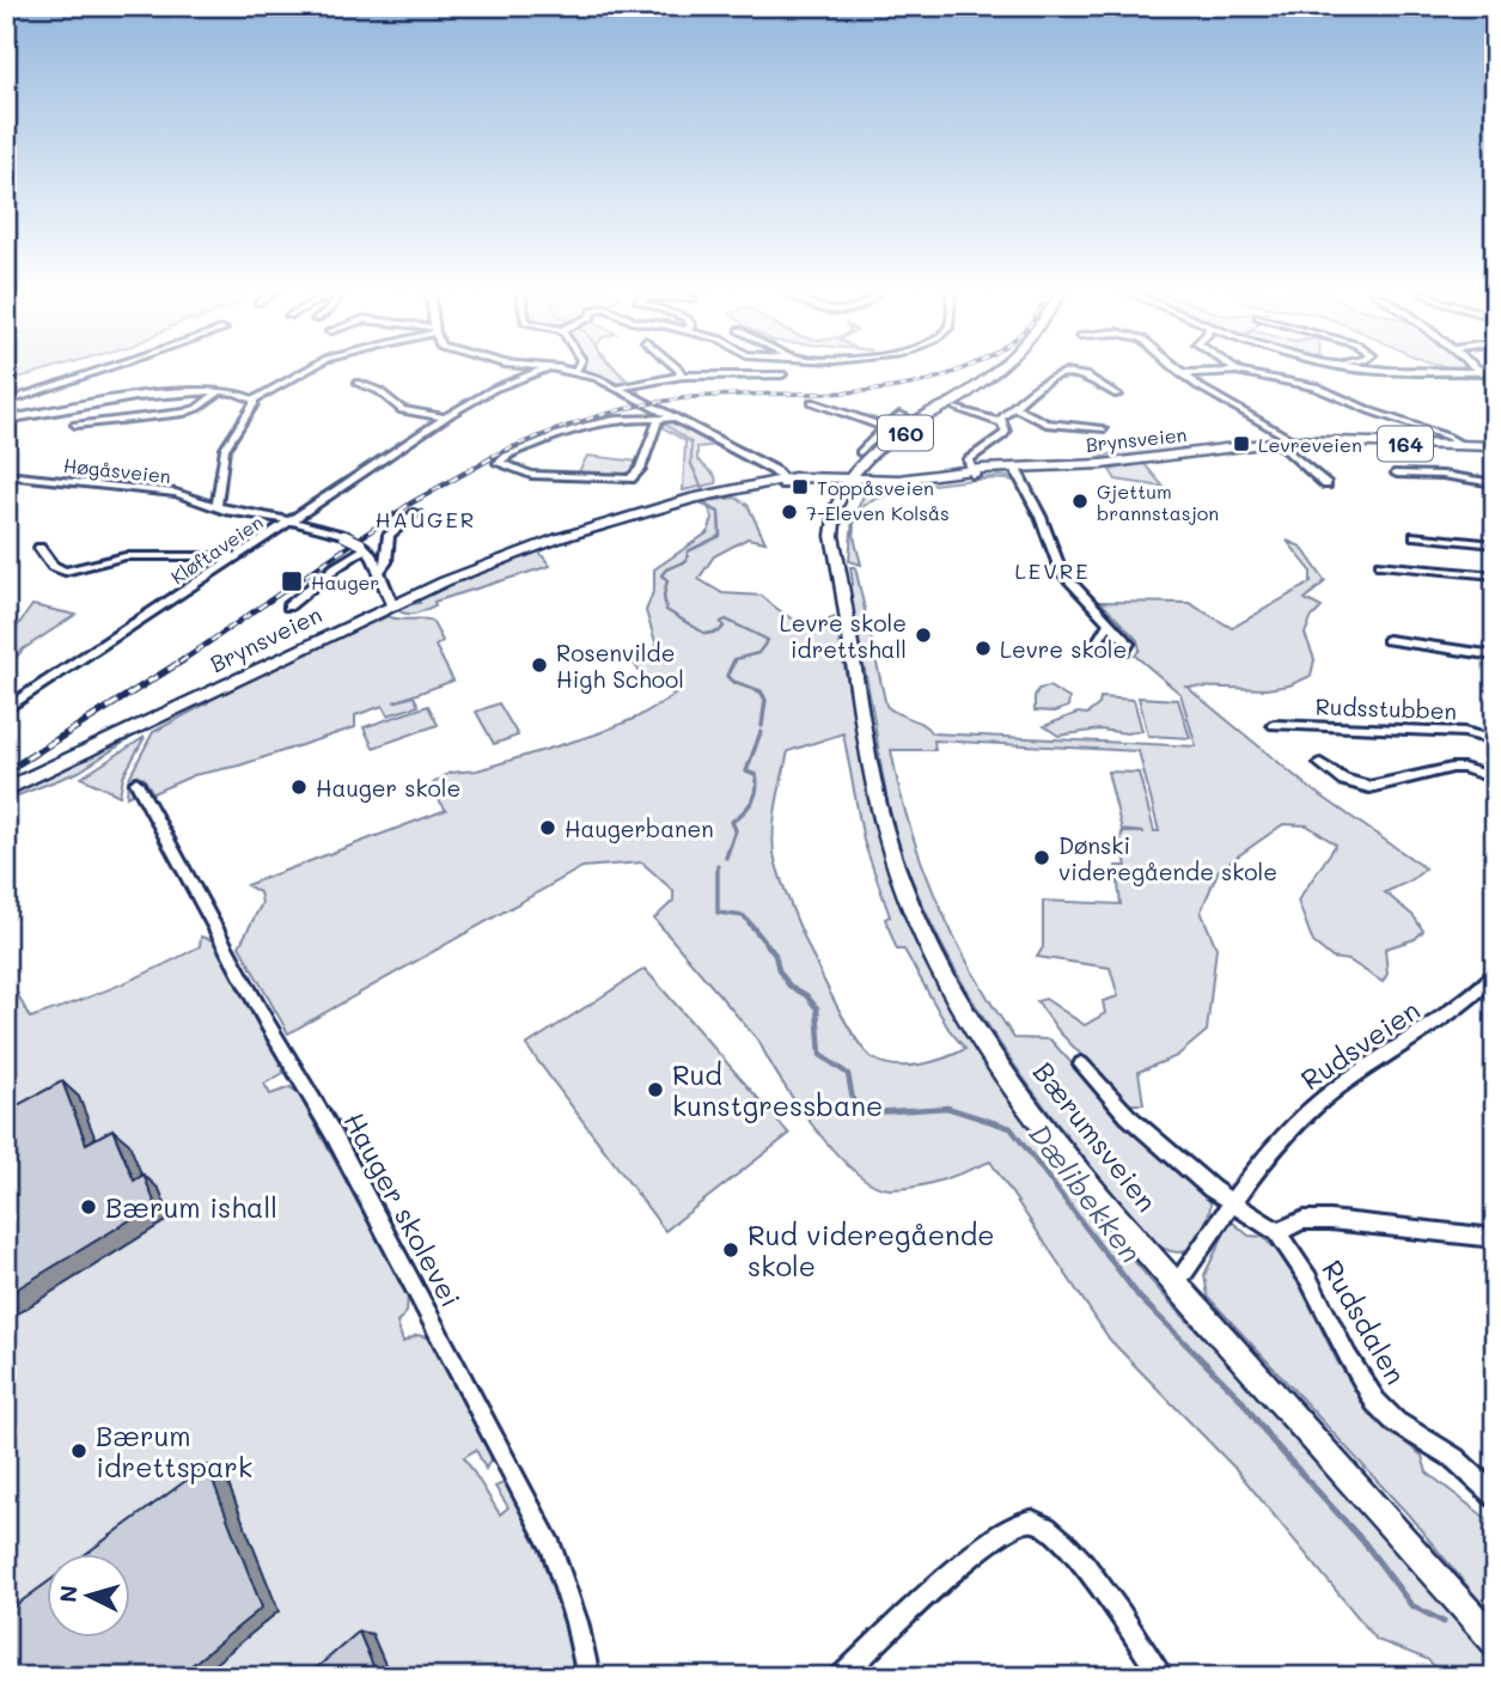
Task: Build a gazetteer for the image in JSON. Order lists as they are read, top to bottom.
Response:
{
  "streets": {
    "main road": [
      "160",
      "Brynsveien",
      "164",
      "Bærumsveien"
    ],
    "street": [
      "Høgåsveien",
      "Kløftaveien",
      "Rudsstubben",
      "Rudsveien",
      "Hauger skolevei",
      "Rudsdalen"
    ]
  },
  "crossings": [
    ["Brynsveien", "164"],
    ["Brynsveien", "Bærumsveien"],
    ["164", "Bærumsveien"],
    ["Høgåsveien", "Kløftaveien"],
    ["Rudsveien", "Bærumsveien"],
    ["Rudsveien", "Rudsdalen"]
  ],
  "districts": ["HAUGER", "LEVRE"],
  "water": ["Dælibekken"],
  "places": {
    "transit": ["Levreveien", "Toppåsveien", "Hauger"],
    "other": [
      "Gjettum brannstasjon",
      "7-Eleven Kolsås",
      "Levre skole idrettshall",
      "Levre skole",
      "Rosenvilde High School",
      "Hauger skole",
      "Haugerbanen",
      "Dønski videregående skole",
      "Rud kunstgressbane",
      "Bærum ishall",
      "Rud videregående skole",
      "Bærum idrettspark"
    ]
  },
  "north": "left"
}
